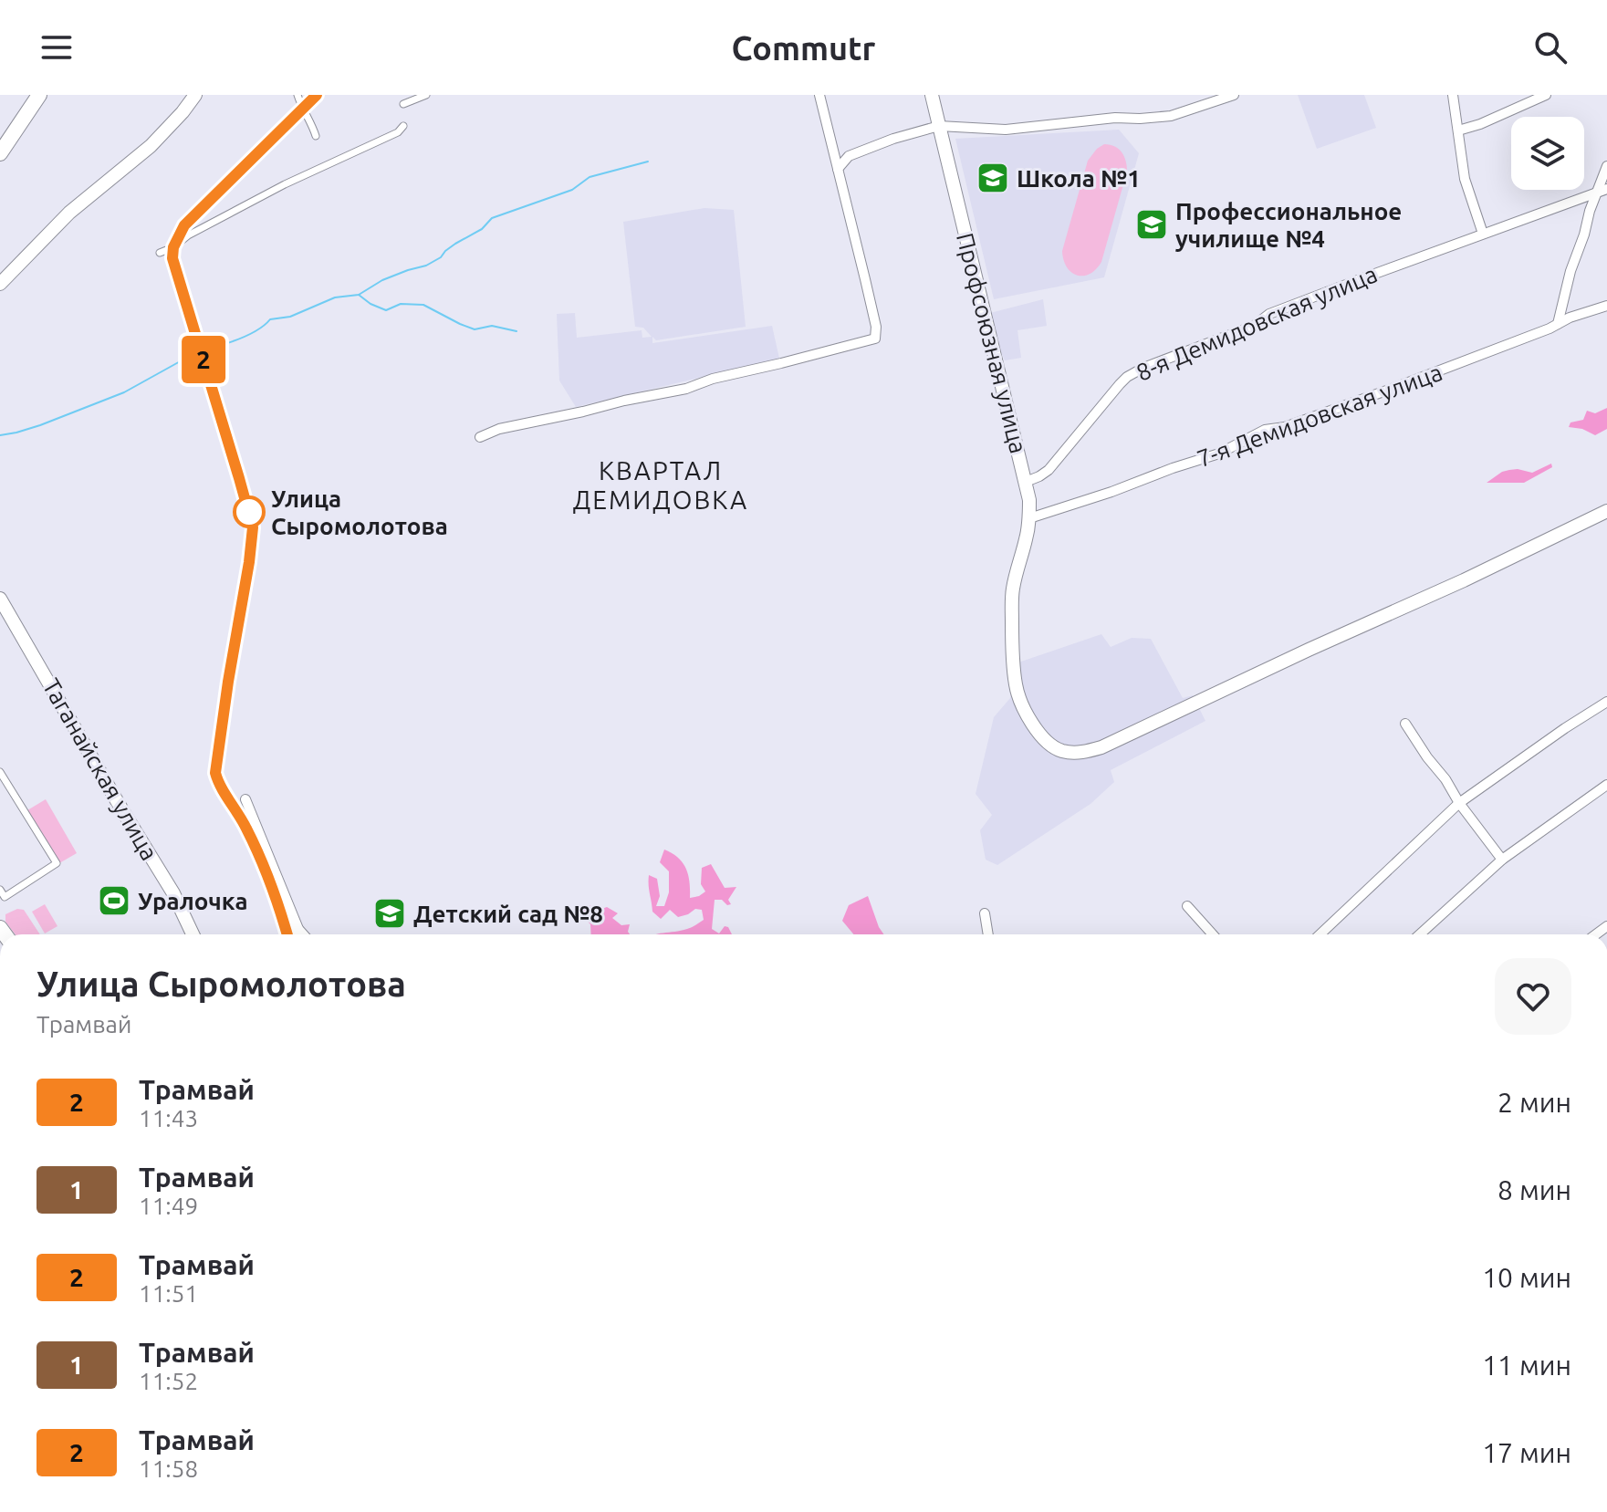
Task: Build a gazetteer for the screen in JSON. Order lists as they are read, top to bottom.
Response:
{
  "streets": {
    "main road": ["Профсоюзная улица", "Таганайская улица"],
    "street": ["8-я Демидовская улица", "7-я Демидовская улица"]
  },
  "crossings": [
    ["8-я Демидовская улица", "Профсоюзная улица"],
    ["Профсоюзная улица", "7-я Демидовская улица"]
  ],
  "districts": ["КВАРТАЛ ДЕМИДОВКА"],
  "places": {
    "school or university": ["Школа №1", "Профессиональное училище №4", "Детский сад №8"],
    "other": ["Улица Сыромолотова"],
    "sports": ["Уралочка"]
  },
  "lines": ["tram line 2"],
  "page": {
    "header": "Commutr",
    "on_map": "2",
    "heading": ["Улица Сыромолотова", "Трамвай"],
    "list": [
      {
        "mark": "2",
        "name": "Трамвай",
        "note": "11:43",
        "value": "2 мин"
      },
      {
        "mark": "1",
        "name": "Трамвай",
        "note": "11:49",
        "value": "8 мин"
      },
      {
        "mark": "2",
        "name": "Трамвай",
        "note": "11:51",
        "value": "10 мин"
      },
      {
        "mark": "1",
        "name": "Трамвай",
        "note": "11:52",
        "value": "11 мин"
      },
      {
        "mark": "2",
        "name": "Трамвай",
        "note": "11:58",
        "value": "17 мин"
      }
    ]
  }
}
